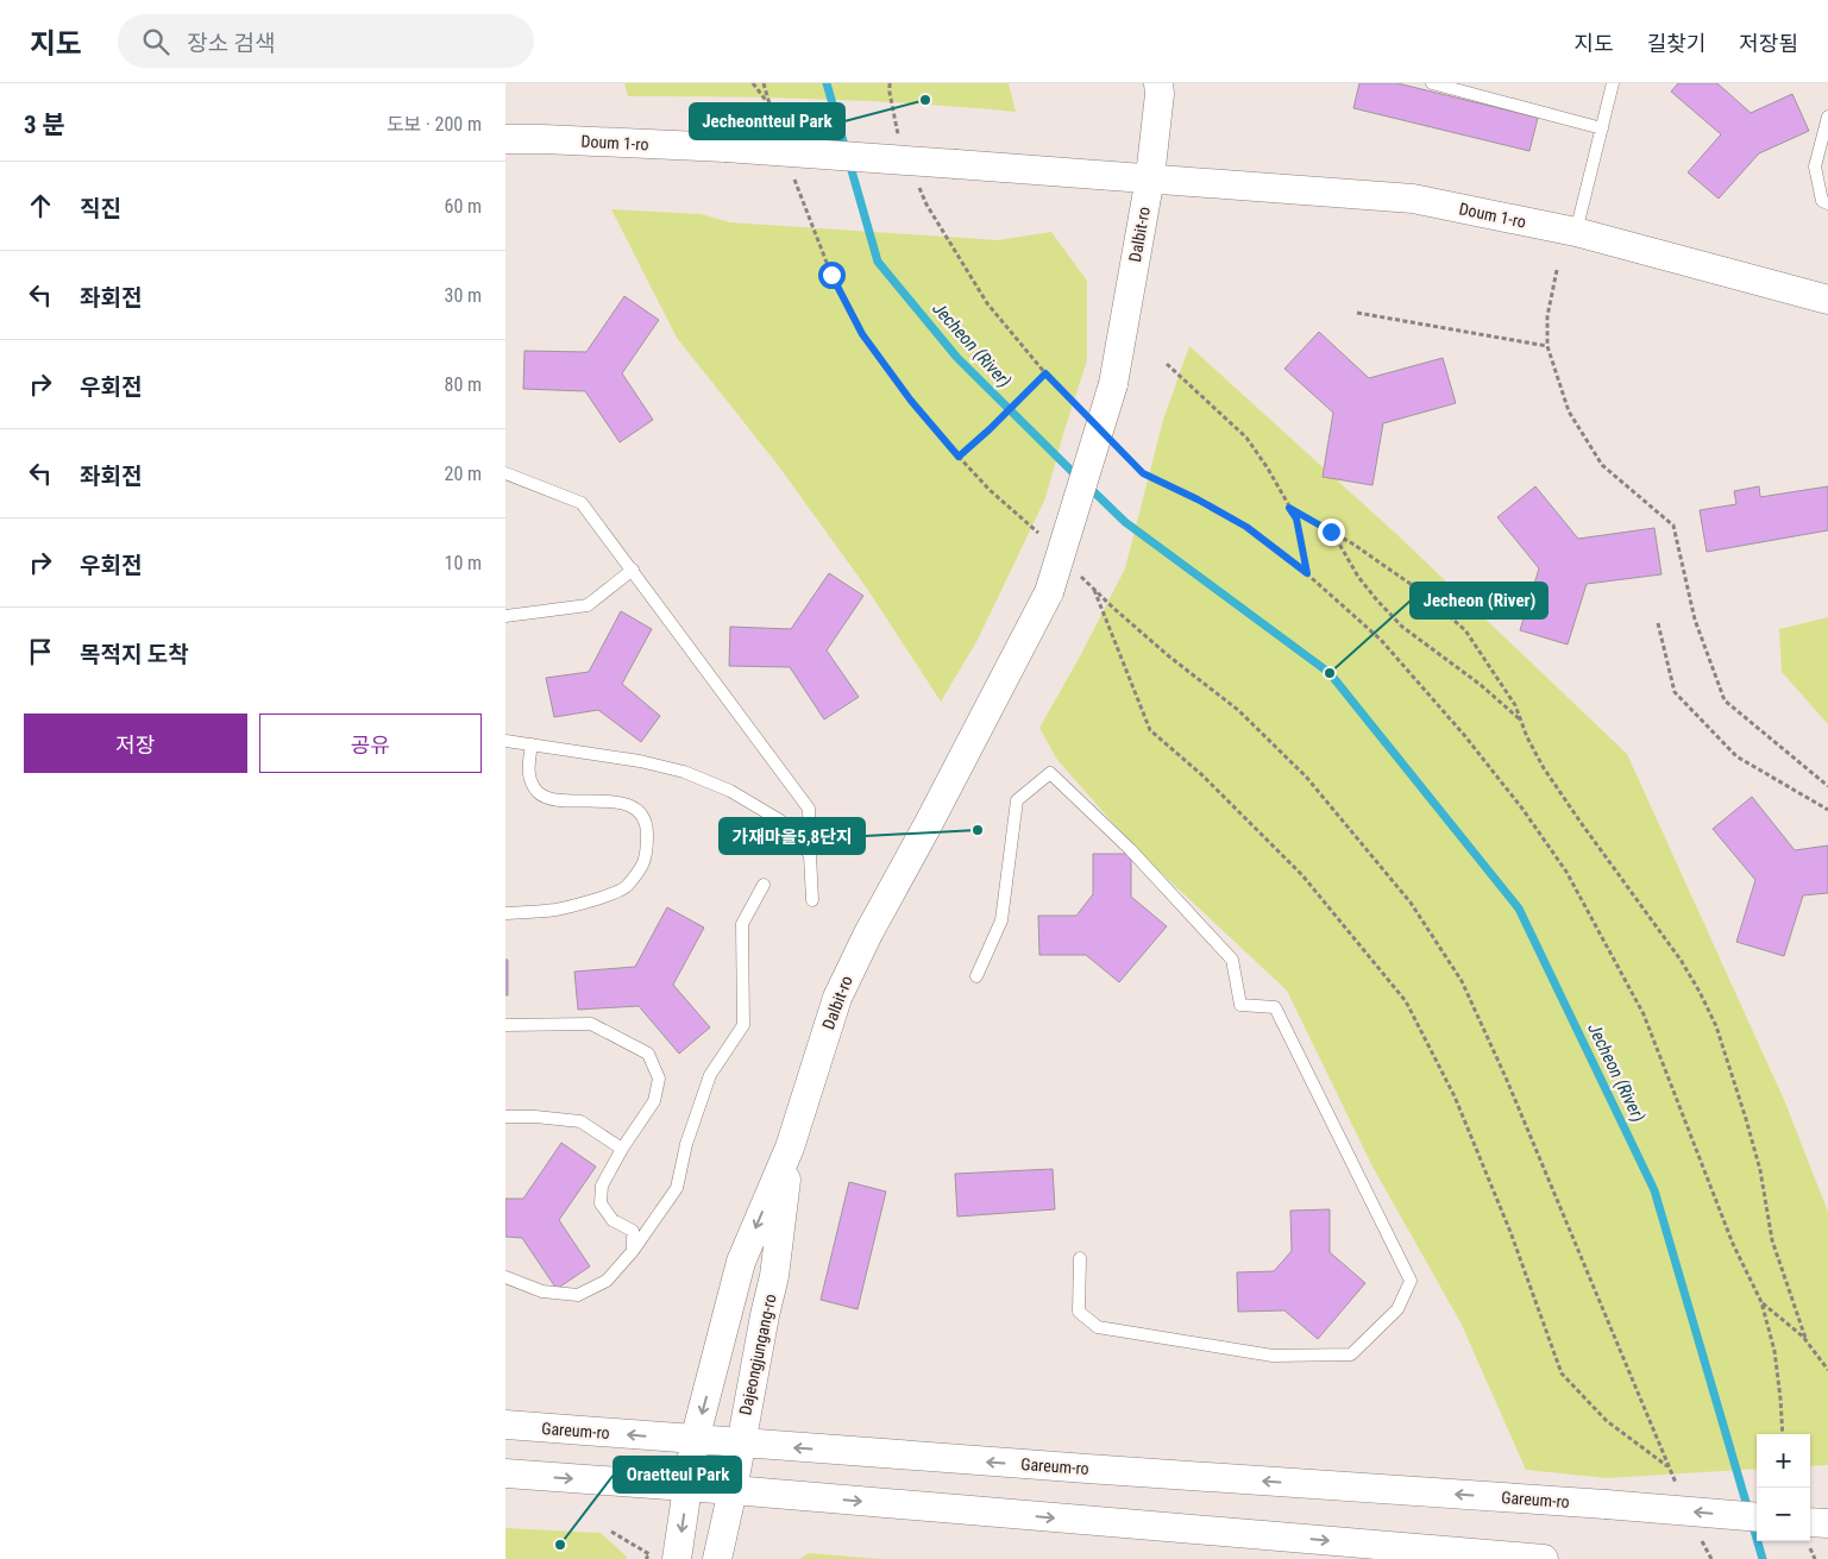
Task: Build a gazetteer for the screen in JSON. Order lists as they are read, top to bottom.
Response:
{
  "streets": {
    "street": [
      "Doum 1-ro",
      "Dalbit-ro",
      "Dajeongjungang-ro",
      "Gareum-ro"
    ]
  },
  "crossings": [
    ["Doum 1-ro", "Dalbit-ro"],
    ["Dalbit-ro", "Dajeongjungang-ro"],
    ["Dalbit-ro", "Gareum-ro"],
    ["Dajeongjungang-ro", "Gareum-ro"]
  ],
  "water": ["Jecheon (River)"],
  "places": [
    "Jecheontteul Park",
    "Jecheon (River)",
    "가재마을5,8단지",
    "Oraetteul Park"
  ],
  "page": {
    "header": "지도",
    "search": "장소 검색",
    "nav": ["지도", "길찾기", "저장됨"],
    "heading": ["3 분", "도보 · 200 m"],
    "list": [
      ["직진", "60 m"],
      ["좌회전", "30 m"],
      ["우회전", "80 m"],
      ["좌회전", "20 m"],
      ["우회전", "10 m"],
      "목적지 도착"
    ],
    "buttons": ["저장", "공유"],
    "map_buttons": ["+", "−"]
  }
}
